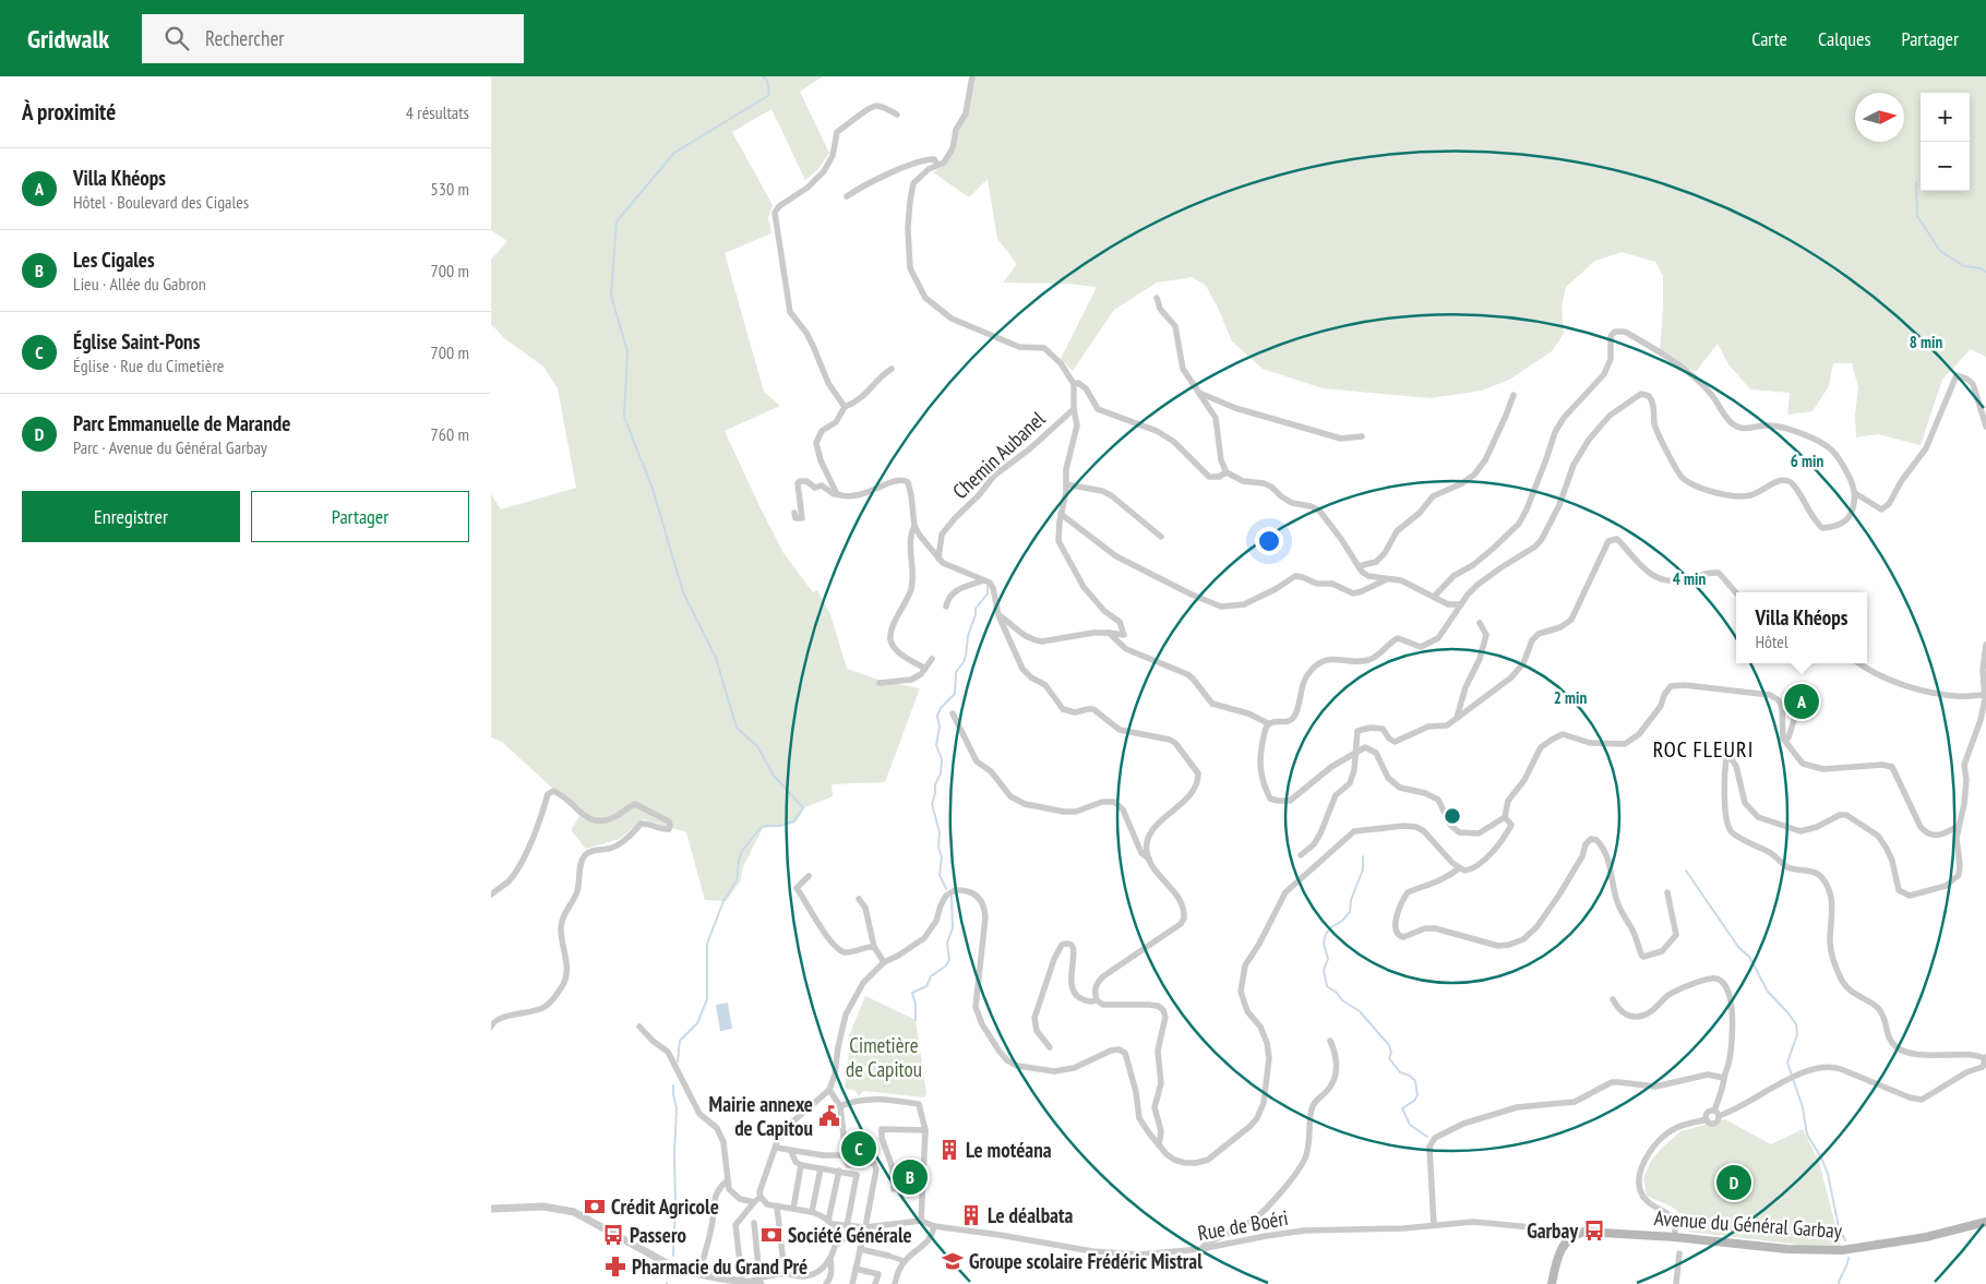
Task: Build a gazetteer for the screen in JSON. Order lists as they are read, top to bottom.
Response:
{
  "streets": {
    "main road": ["Avenue du Général Garbay"],
    "street": ["Chemin Aubanel", "Rue de Boéri"]
  },
  "crossings": [
    ["Avenue du Général Garbay", "Rue de Boéri"]
  ],
  "districts": ["ROC FLEURI"],
  "parks": ["Cimetière de Capitou"],
  "places": {
    "public building": ["Mairie annexe de Capitou"],
    "building": ["Le motéana", "Le déalbata"],
    "bank": ["Crédit Agricole", "Société Générale"],
    "bus stop": ["Garbay", "Passero"],
    "school or university": ["Groupe scolaire Frédéric Mistral"],
    "pharmacy": ["Pharmacie du Grand Pré"]
  },
  "north": "right",
  "page": {
    "header": "Gridwalk",
    "search": "Rechercher",
    "nav": ["Carte", "Calques", "Partager"],
    "heading": ["À proximité", "4 résultats"],
    "map_buttons": ["+", "−"],
    "list": [
      {
        "mark": "A",
        "name": "Villa Khéops",
        "note": "Hôtel · Boulevard des Cigales",
        "value": "530 m"
      },
      {
        "mark": "B",
        "name": "Les Cigales",
        "note": "Lieu · Allée du Gabron",
        "value": "700 m"
      },
      {
        "mark": "C",
        "name": "Église Saint-Pons",
        "note": "Église · Rue du Cimetière",
        "value": "700 m"
      },
      {
        "mark": "D",
        "name": "Parc Emmanuelle de Marande",
        "note": "Parc · Avenue du Général Garbay",
        "value": "760 m"
      }
    ],
    "buttons": ["Enregistrer", "Partager"],
    "popup": ["Villa Khéops", "Hôtel"],
    "pins": [
      "A",
      "C",
      "B",
      "D"
    ]
  },
  "rings": [
    "8 min",
    "6 min",
    "4 min",
    "2 min"
  ]
}
